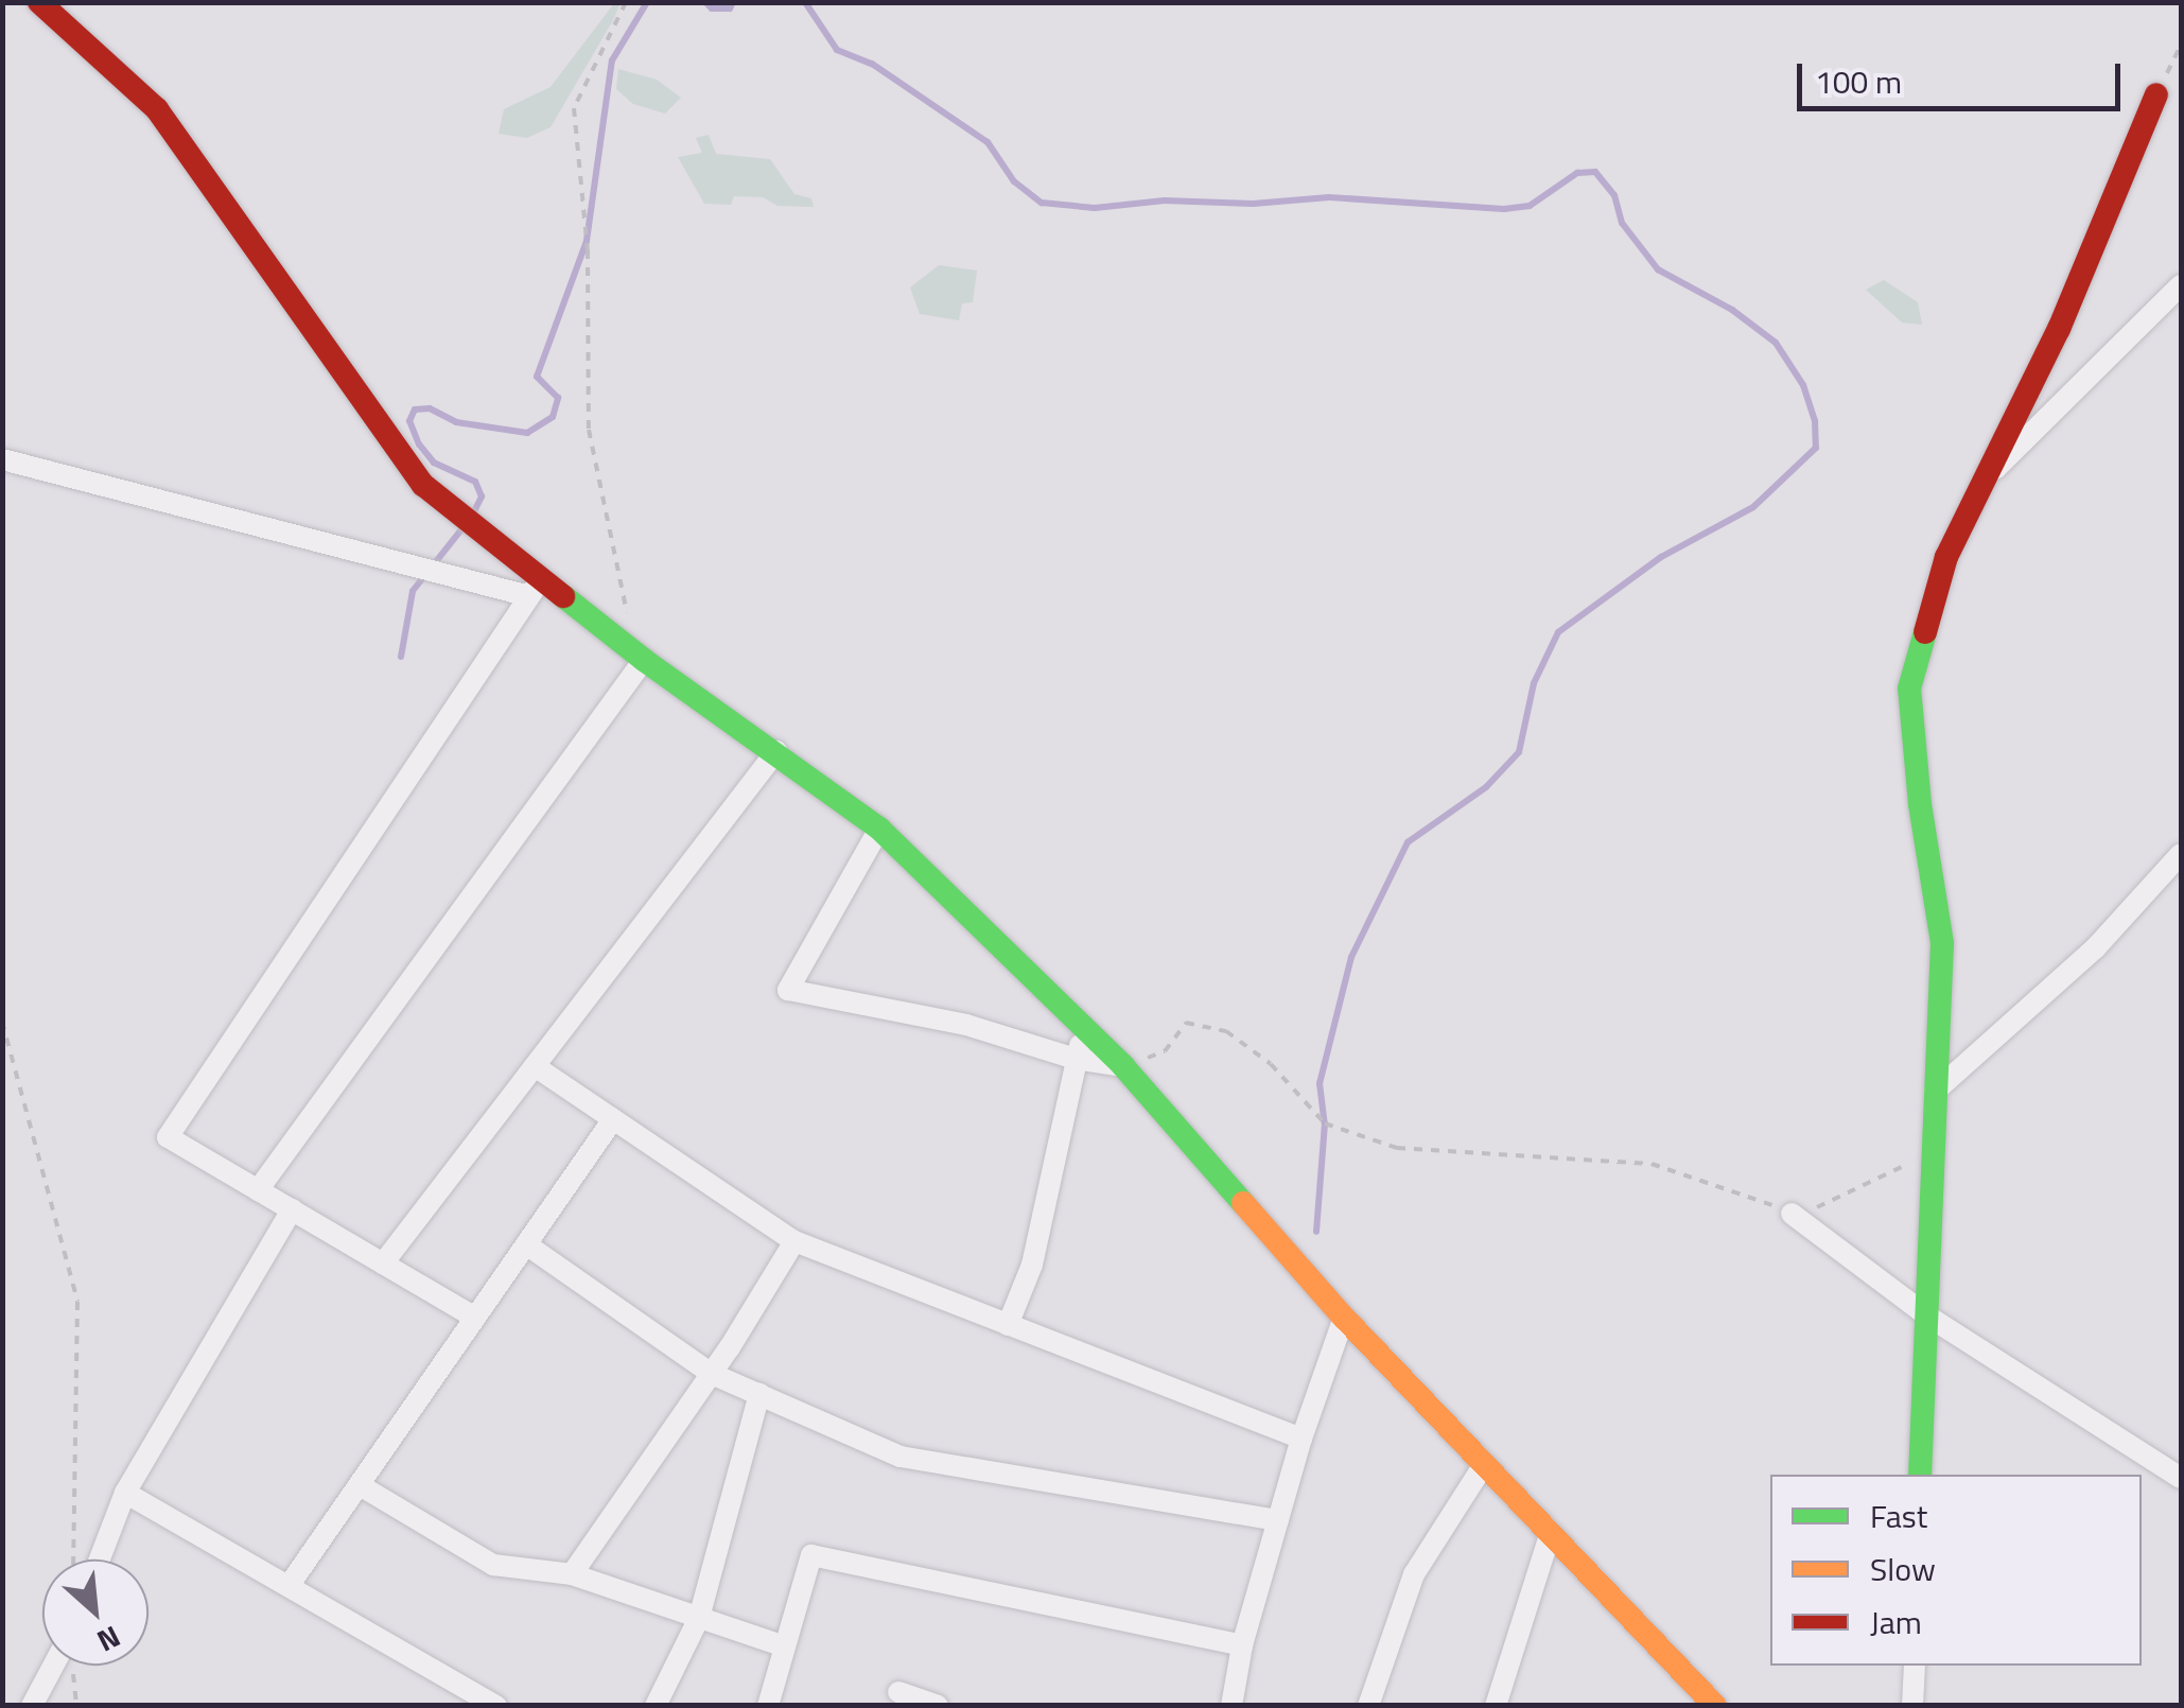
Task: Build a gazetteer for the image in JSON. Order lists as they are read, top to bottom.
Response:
{
  "legend": ["Fast", "Slow", "Jam"],
  "scale_bar": "100 m",
  "north": "bottom right"
}
